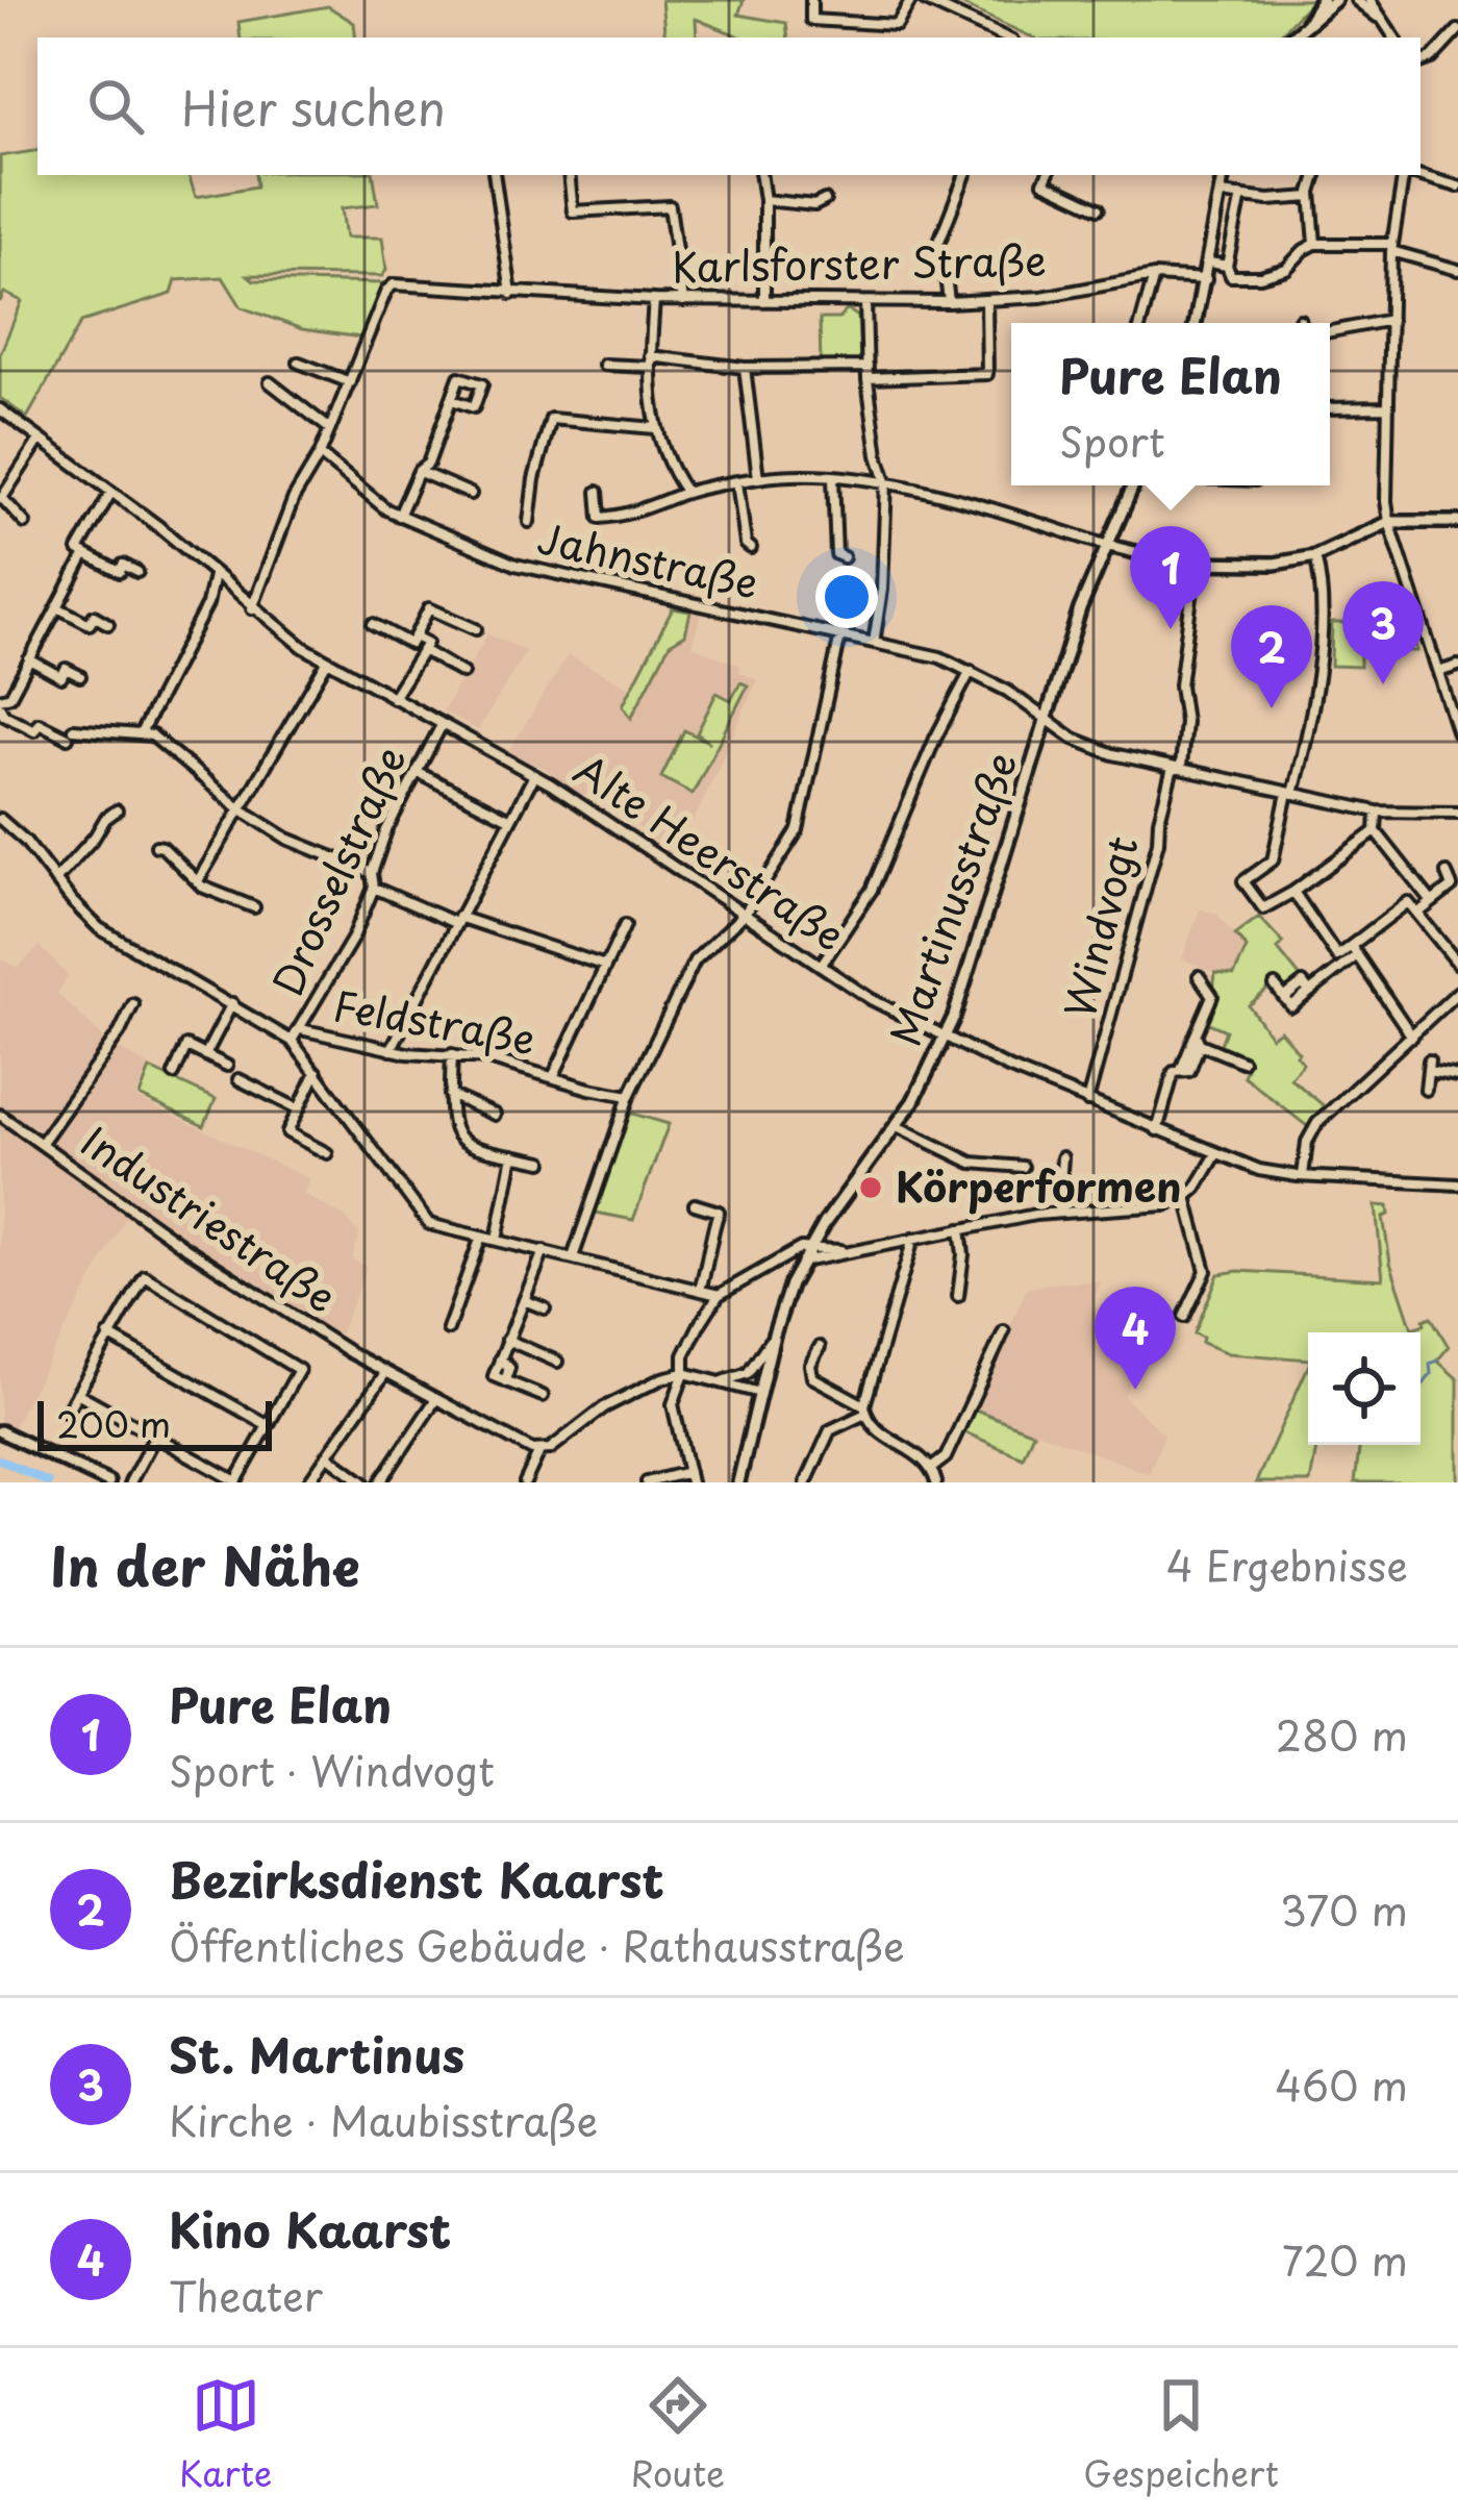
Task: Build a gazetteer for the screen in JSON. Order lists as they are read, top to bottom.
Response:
{
  "streets": {
    "main road": ["Martinusstraße"],
    "street": [
      "Karlsforster Straße",
      "Jahnstraße",
      "Alte Heerstraße",
      "Drosselstraße",
      "Windvogt",
      "Feldstraße",
      "Industriestraße"
    ]
  },
  "crossings": [
    ["Jahnstraße", "Martinusstraße"],
    ["Jahnstraße", "Windvogt"],
    ["Alte Heerstraße", "Drosselstraße"],
    ["Alte Heerstraße", "Martinusstraße"],
    ["Alte Heerstraße", "Windvogt"],
    ["Drosselstraße", "Feldstraße"]
  ],
  "places": ["Körperformen"],
  "scale_bar": "200 m",
  "page": {
    "search": "Hier suchen",
    "popup": ["Pure Elan", "Sport"],
    "pins": [
      "1",
      "3",
      "2",
      "4"
    ],
    "scale": "200 m",
    "heading": ["In der Nähe", "4 Ergebnisse"],
    "list": [
      {
        "mark": "1",
        "name": "Pure Elan",
        "note": "Sport · Windvogt",
        "value": "280 m"
      },
      {
        "mark": "2",
        "name": "Bezirksdienst Kaarst",
        "note": "Öffentliches Gebäude · Rathausstraße",
        "value": "370 m"
      },
      {
        "mark": "3",
        "name": "St. Martinus",
        "note": "Kirche · Maubisstraße",
        "value": "460 m"
      },
      {
        "mark": "4",
        "name": "Kino Kaarst",
        "note": "Theater",
        "value": "720 m"
      }
    ],
    "nav": ["Karte", "Route", "Gespeichert"]
  }
}
